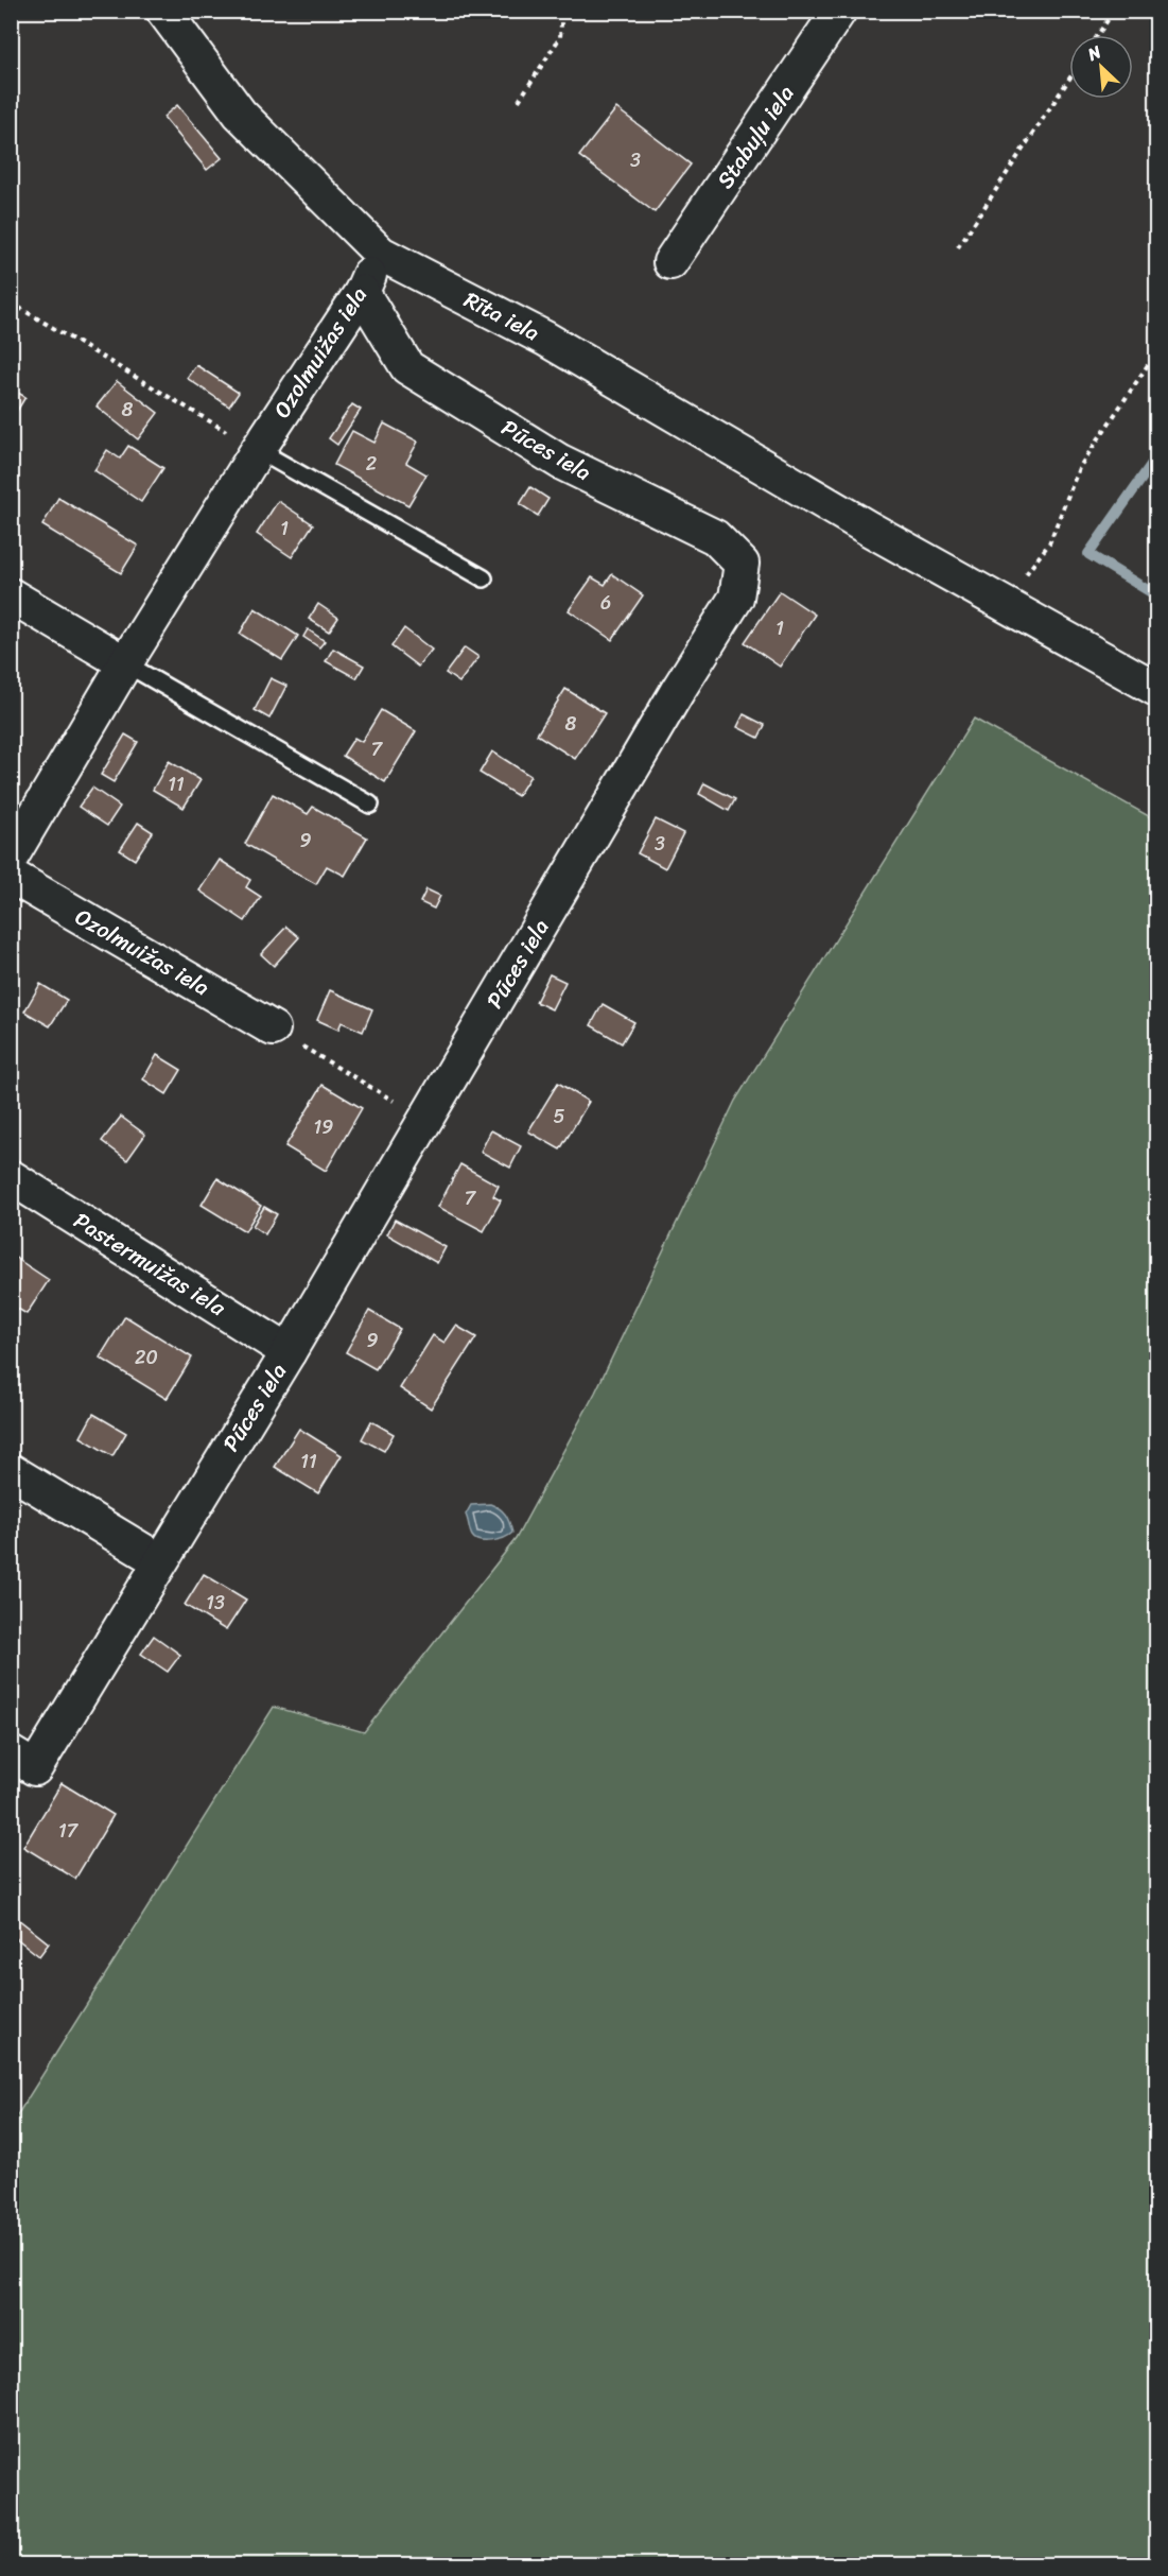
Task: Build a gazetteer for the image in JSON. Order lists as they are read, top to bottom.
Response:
{
  "streets": {
    "street": [
      "Stabuļu iela",
      "Rīta iela",
      "Ozolmuižas iela",
      "Pūces iela",
      "Pastermuižas iela"
    ]
  },
  "crossings": [
    ["Rīta iela", "Ozolmuižas iela"],
    ["Ozolmuižas iela", "Pūces iela"],
    ["Pūces iela", "Pastermuižas iela"]
  ],
  "house_numbers": [
    "3",
    "8",
    "2",
    "1",
    "6",
    "1",
    "8",
    "7",
    "11",
    "9",
    "3",
    "5",
    "19",
    "7",
    "9",
    "20",
    "11",
    "13",
    "17"
  ],
  "north": "top left"
}
